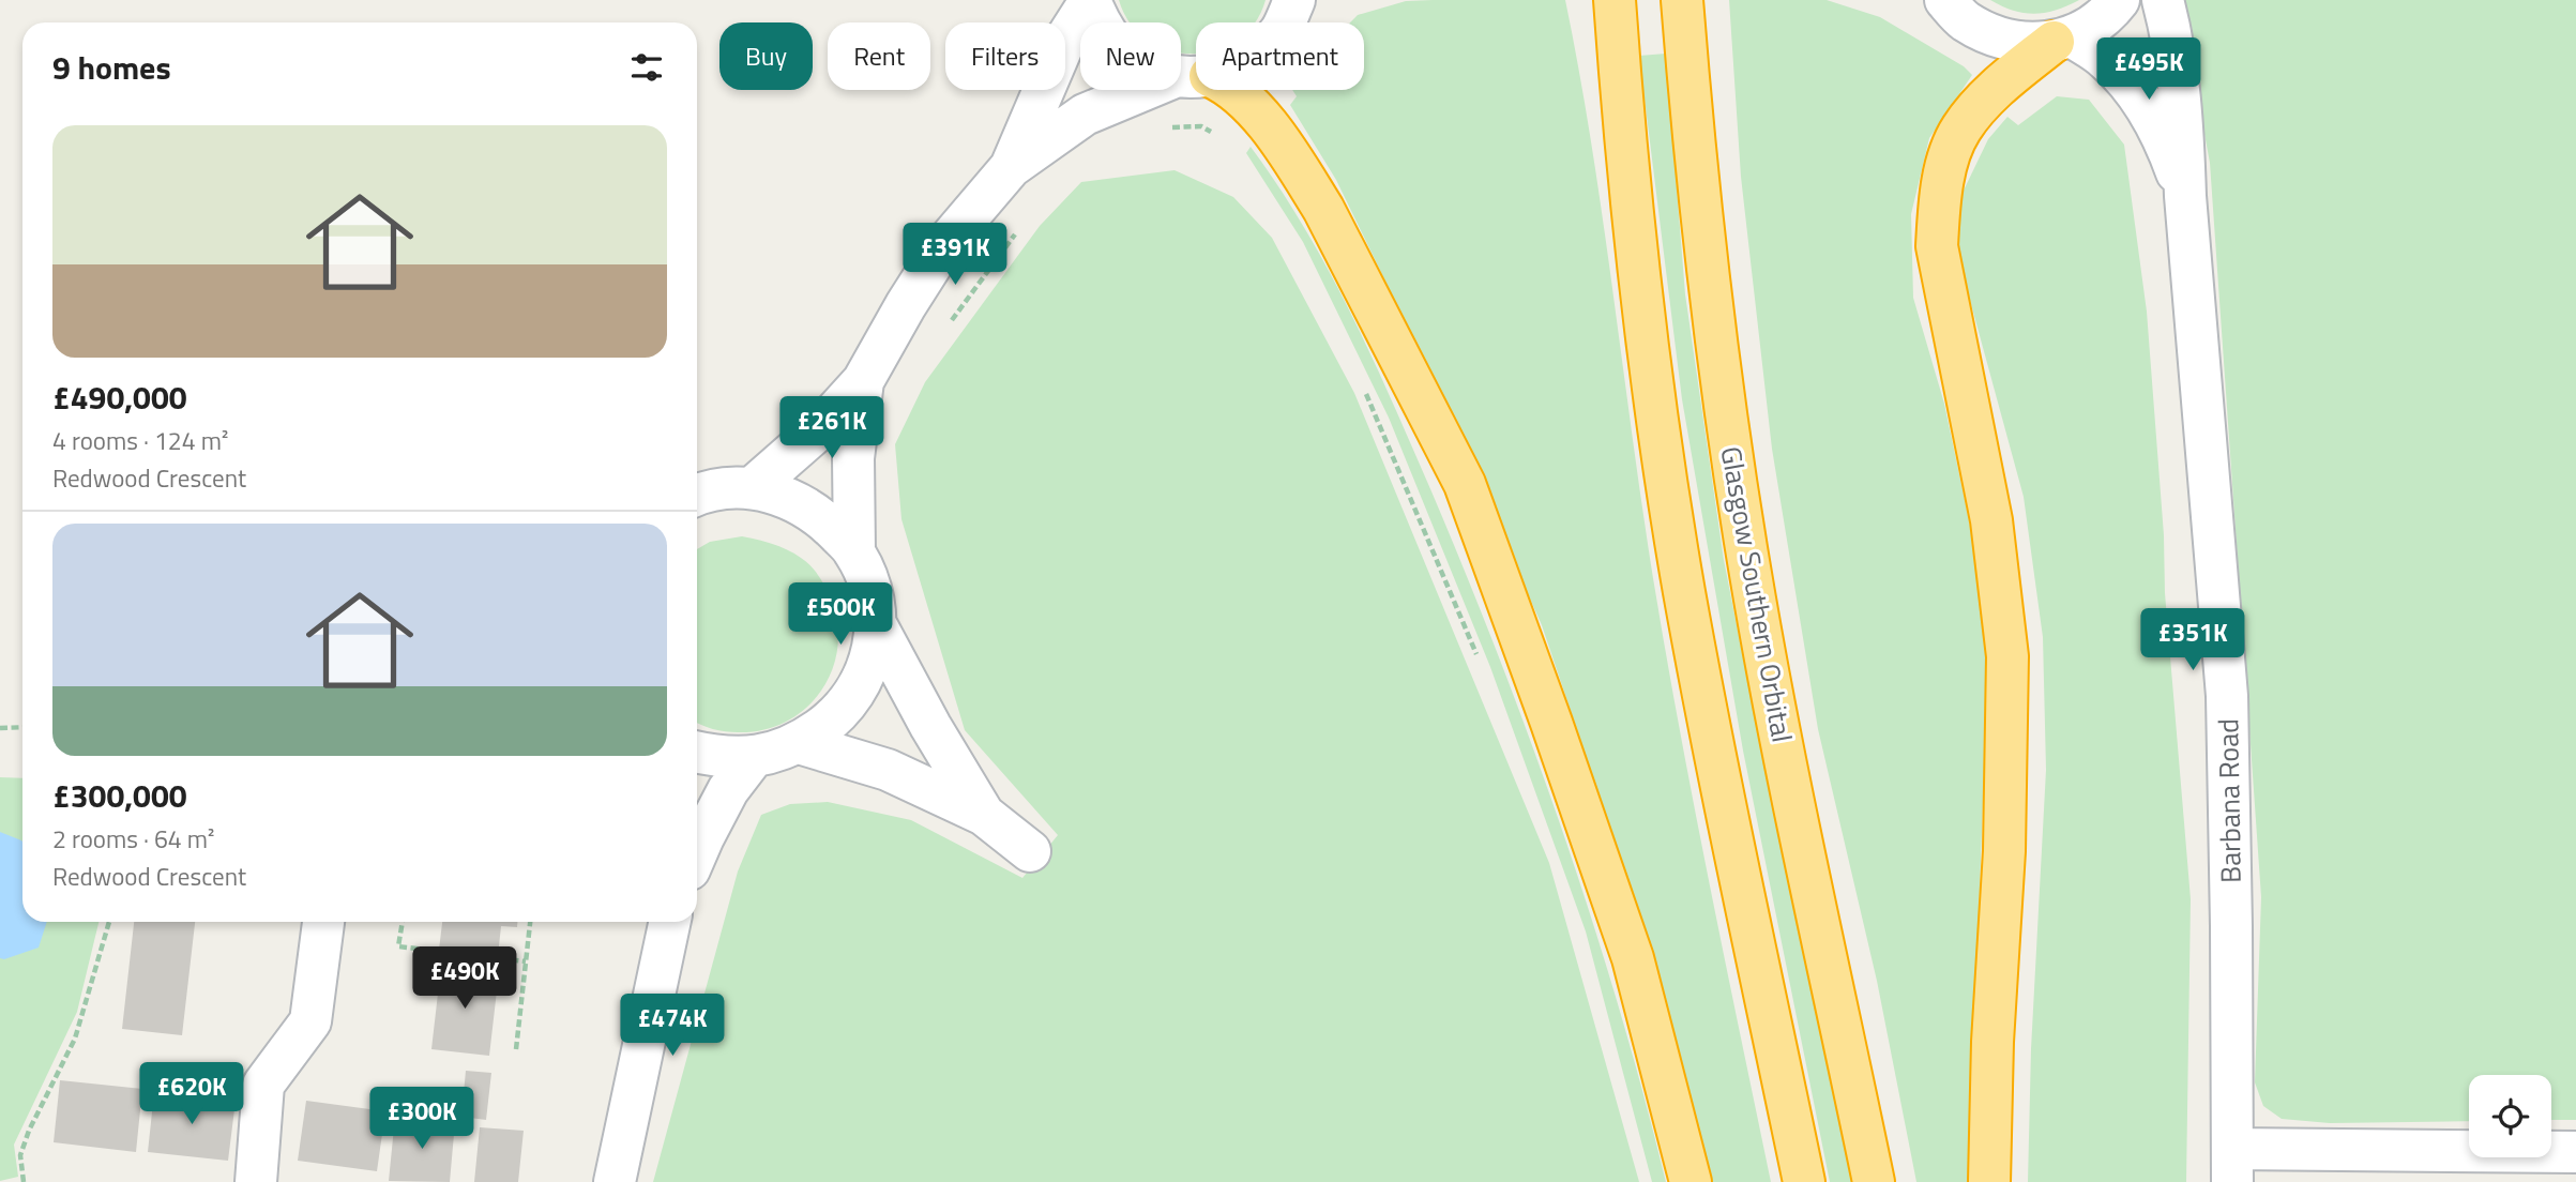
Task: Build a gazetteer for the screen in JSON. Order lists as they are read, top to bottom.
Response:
{
  "streets": {
    "highway": ["Glasgow Southern Orbital"],
    "street": ["Barbana Road"]
  },
  "page": {
    "chip": [
      "Buy",
      "Rent",
      "Filters",
      "New",
      "Apartment"
    ],
    "heading": "9 homes",
    "price": [
      "£495K",
      "£391K",
      "£261K",
      "£500K",
      "£351K",
      "£490K",
      "£474K",
      "£620K",
      "£300K"
    ],
    "list": [
      {
        "name": "£490,000",
        "note": "4 rooms · 124 m² · Redwood Crescent"
      },
      {
        "name": "£300,000",
        "note": "2 rooms · 64 m² · Redwood Crescent"
      }
    ]
  }
}
